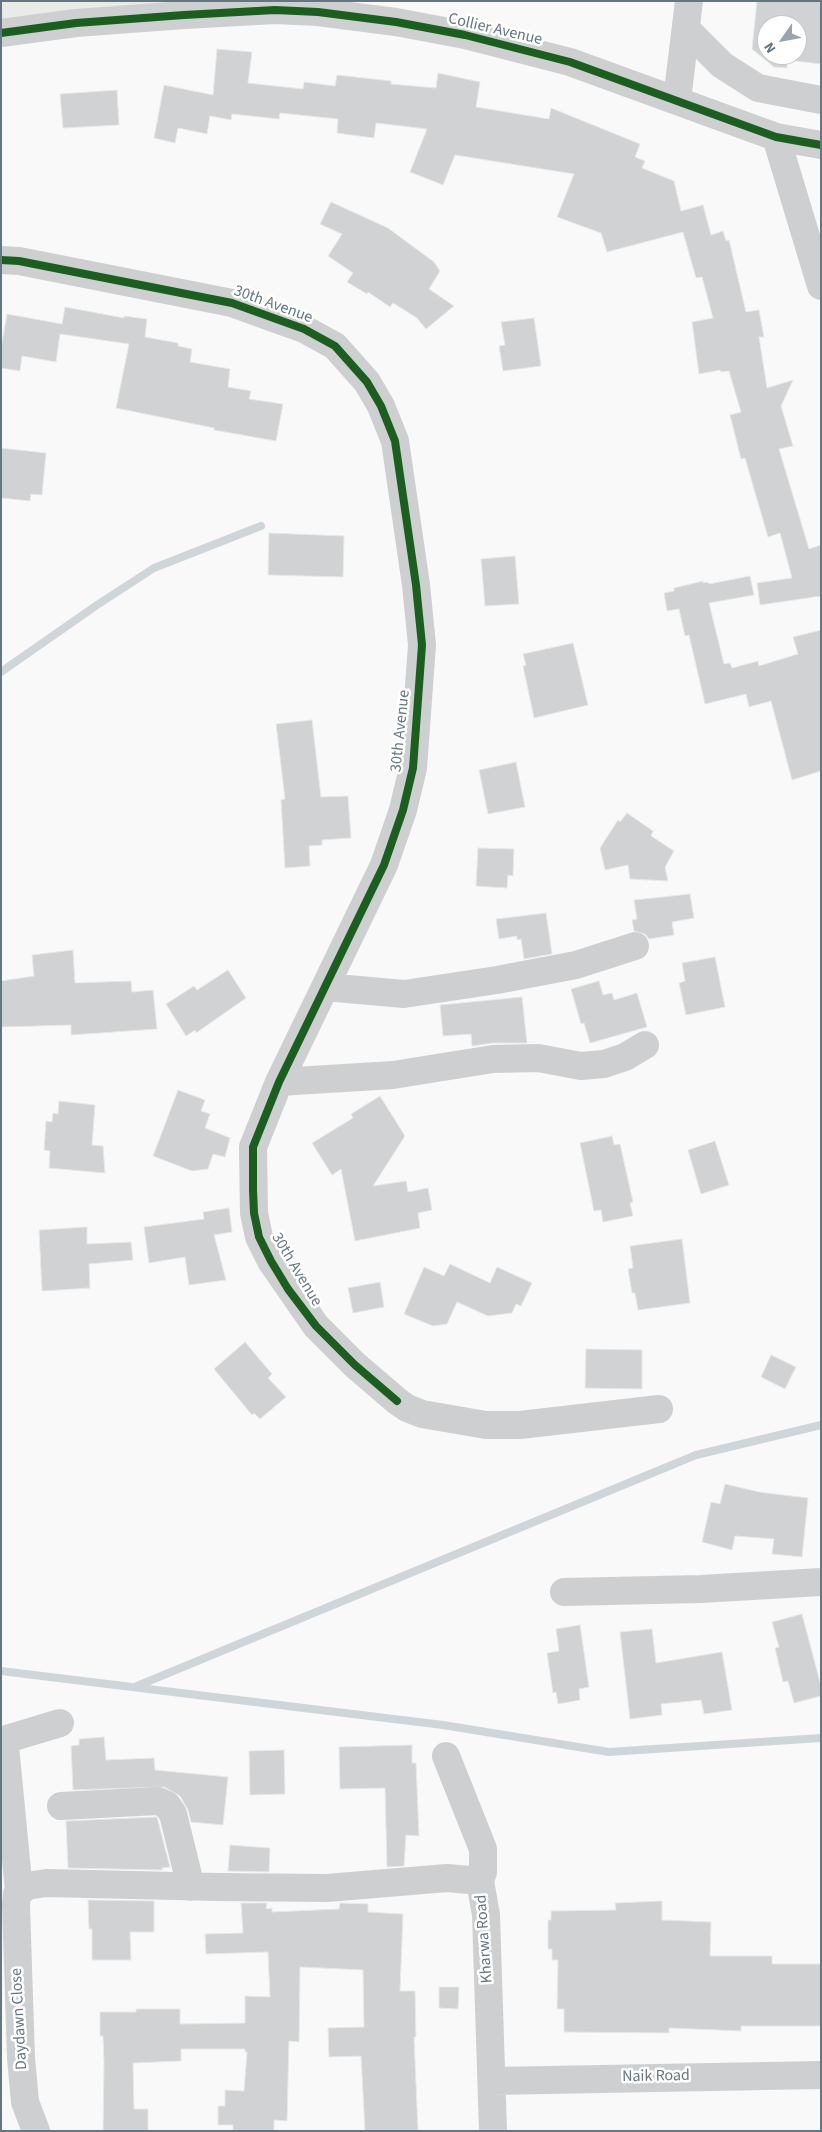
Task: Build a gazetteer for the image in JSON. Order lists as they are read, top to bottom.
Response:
{
  "streets": {
    "street": [
      "Collier Avenue",
      "30th Avenue",
      "Kharwa Road",
      "Daydawn Close",
      "Naik Road"
    ]
  },
  "crossings": [
    ["Kharwa Road", "Naik Road"]
  ],
  "north": "bottom left"
}
